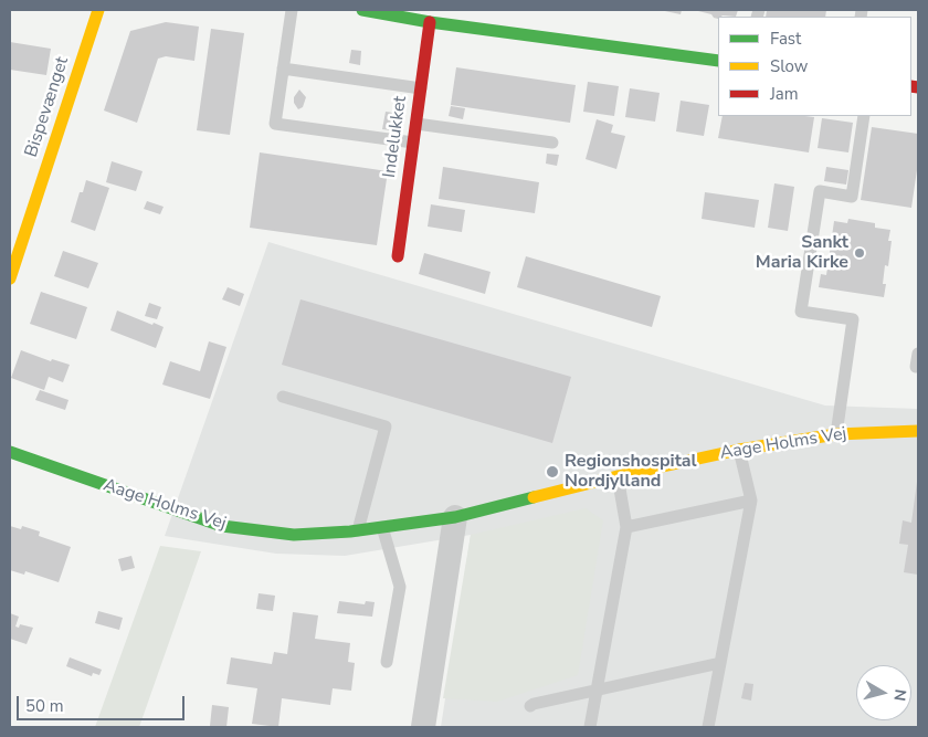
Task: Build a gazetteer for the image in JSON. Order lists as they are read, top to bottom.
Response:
{
  "streets": {
    "street": ["Bispevænget", "Indelukket", "Aage Holms Vej"]
  },
  "places": ["Sankt Maria Kirke", "Regionshospital Nordjylland"],
  "legend": ["Fast", "Slow", "Jam"],
  "scale_bar": "50 m",
  "north": "right"
}
